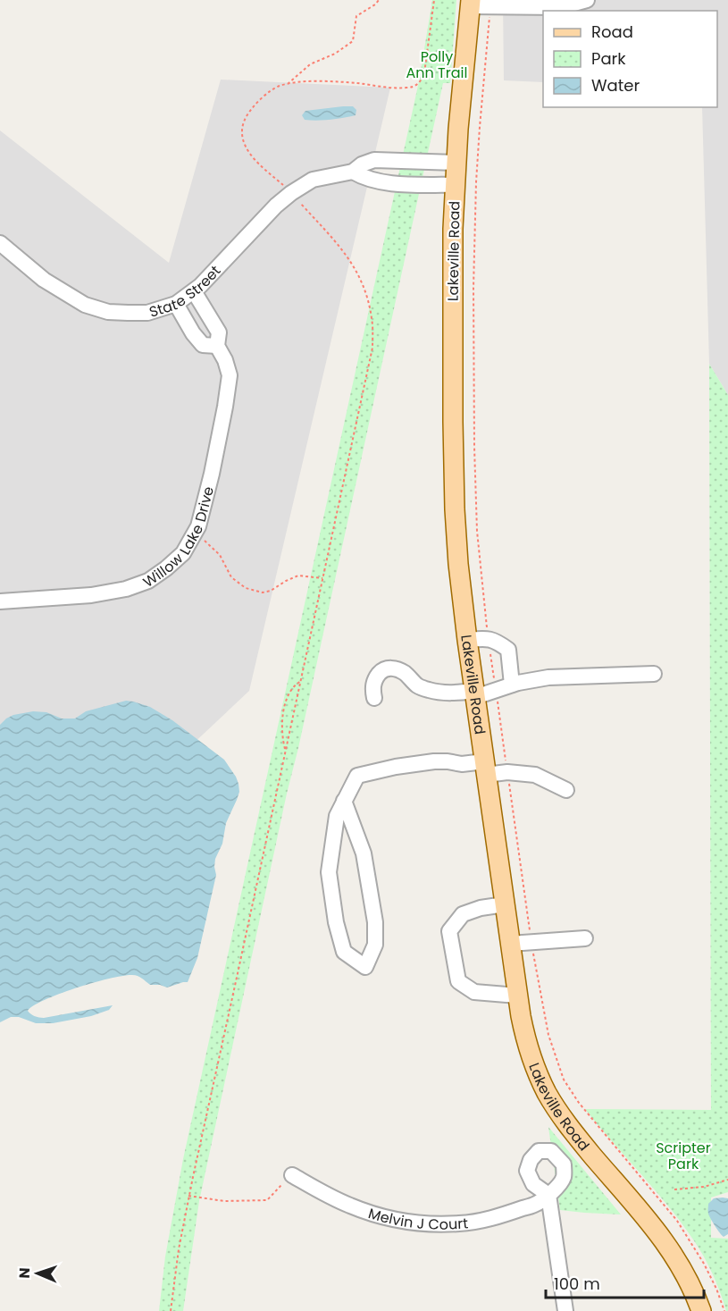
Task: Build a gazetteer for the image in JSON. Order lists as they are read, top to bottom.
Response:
{
  "streets": {
    "main road": ["Lakeville Road"],
    "street": ["State Street", "Willow Lake Drive", "Melvin J Court"]
  },
  "crossings": [
    ["Lakeville Road", "State Street"],
    ["State Street", "Willow Lake Drive"]
  ],
  "parks": ["Polly Ann Trail", "Scripter Park"],
  "legend": ["Road", "Park", "Water"],
  "scale_bar": "100 m",
  "north": "left"
}
